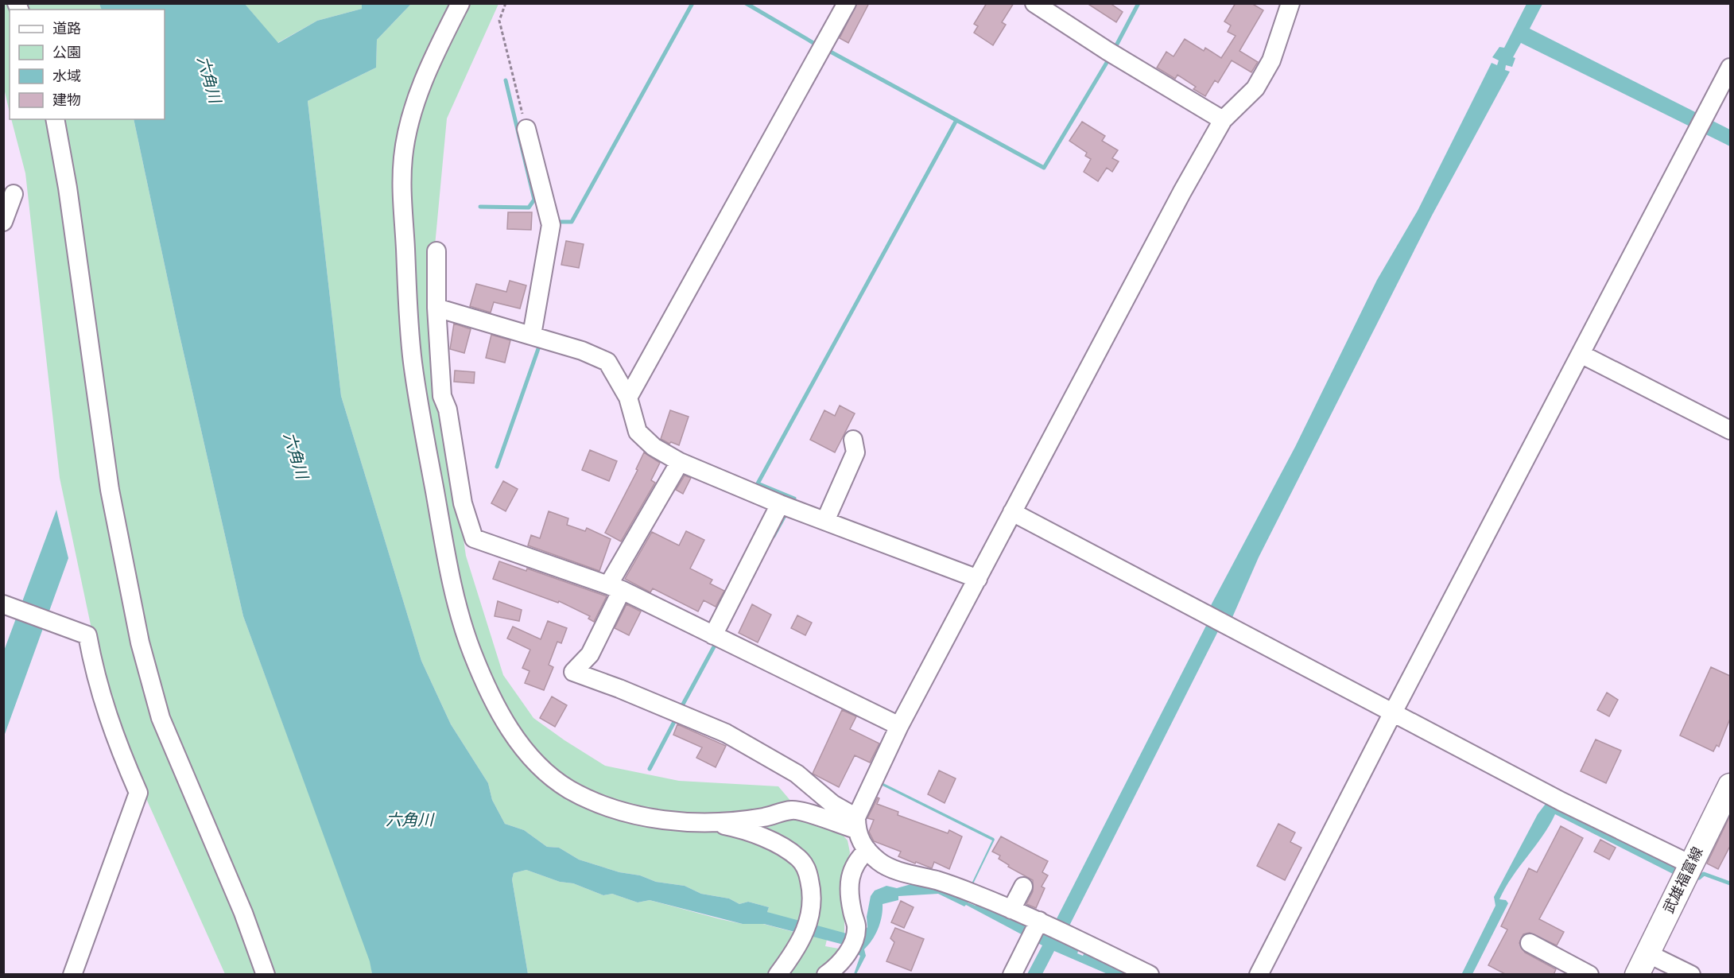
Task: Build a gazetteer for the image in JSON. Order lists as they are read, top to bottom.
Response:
{
  "streets": {
    "main road": ["武雄福富線"]
  },
  "water": ["六角川"],
  "legend": [
    "道路",
    "公園",
    "水域",
    "建物"
  ]
}
